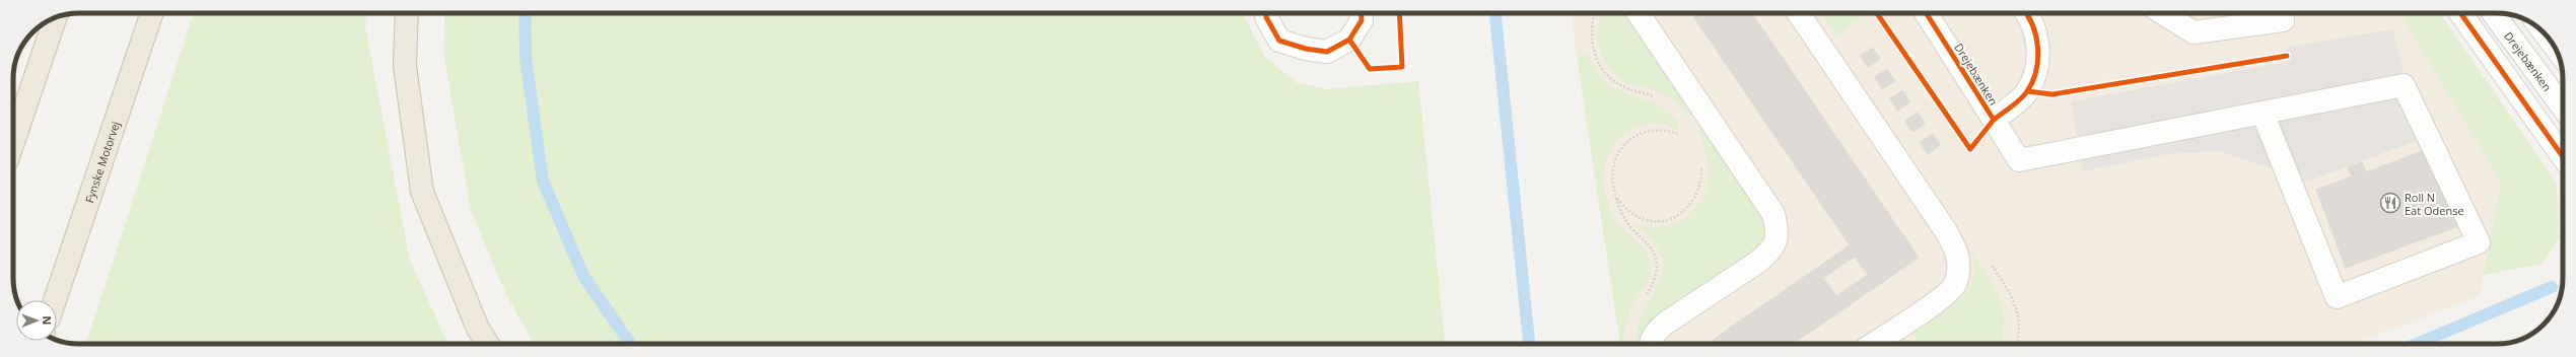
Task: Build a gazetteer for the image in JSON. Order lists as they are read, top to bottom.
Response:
{
  "streets": {
    "highway": ["Fynske Motorvej"],
    "street": ["Drejebænken"]
  },
  "places": {
    "restaurant": ["Roll N Eat Odense"]
  },
  "north": "right"
}
